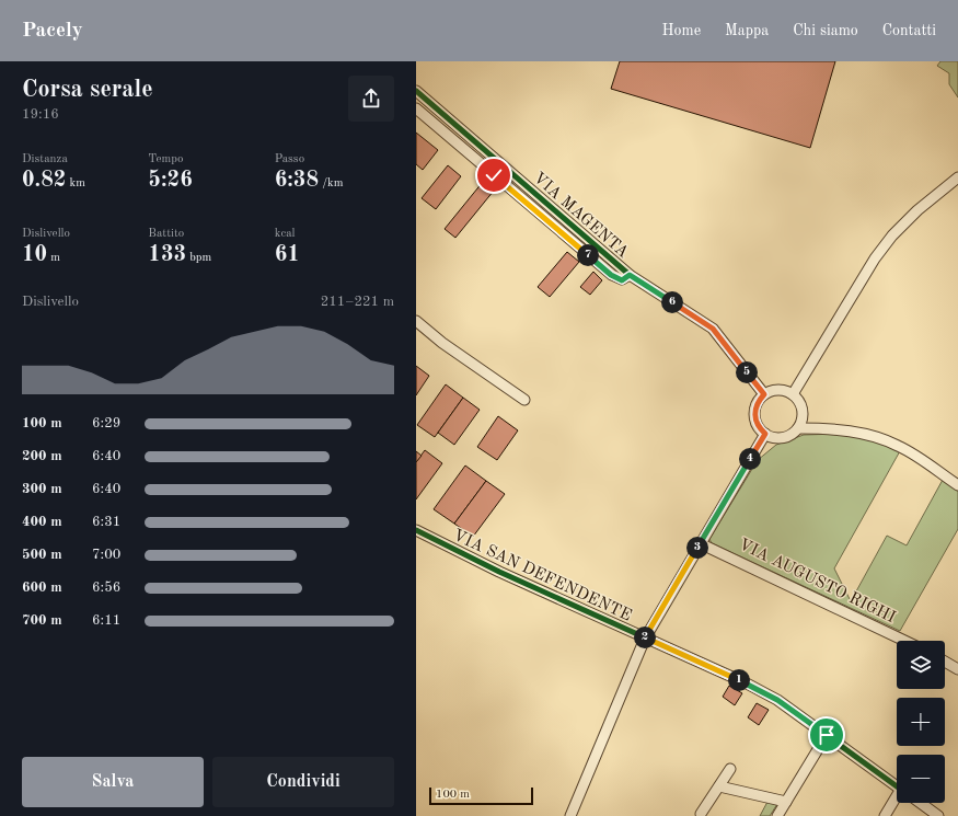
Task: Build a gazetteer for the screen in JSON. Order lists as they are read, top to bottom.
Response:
{
  "streets": {
    "street": ["VIA MAGENTA", "VIA SAN DEFENDENTE", "VIA AUGUSTO RIGHI"]
  },
  "scale_bar": "100 m",
  "page": {
    "header": "Pacely",
    "nav": [
      "Home",
      "Mappa",
      "Chi siamo",
      "Contatti"
    ],
    "heading": ["Corsa serale", "19:16"],
    "stats": [
      ["Distanza", "0.82 km"],
      ["Tempo", "5:26"],
      ["Passo", "6:38 /km"],
      ["Dislivello", "10 m"],
      ["Battito", "133 bpm"],
      ["kcal", "61"]
    ],
    "pins": [
      "7",
      "6",
      "5",
      "4",
      "3",
      "2",
      "1"
    ],
    "chart": ["Dislivello", "211–221 m"],
    "list": [
      {
        "name": "100 m",
        "note": "6:29"
      },
      {
        "name": "200 m",
        "note": "6:40"
      },
      {
        "name": "300 m",
        "note": "6:40"
      },
      {
        "name": "400 m",
        "note": "6:31"
      },
      {
        "name": "500 m",
        "note": "7:00"
      },
      {
        "name": "600 m",
        "note": "6:56"
      },
      {
        "name": "700 m",
        "note": "6:11"
      }
    ],
    "map_buttons": ["+", "−"],
    "buttons": ["Salva", "Condividi"],
    "scale": "100 m"
  }
}
